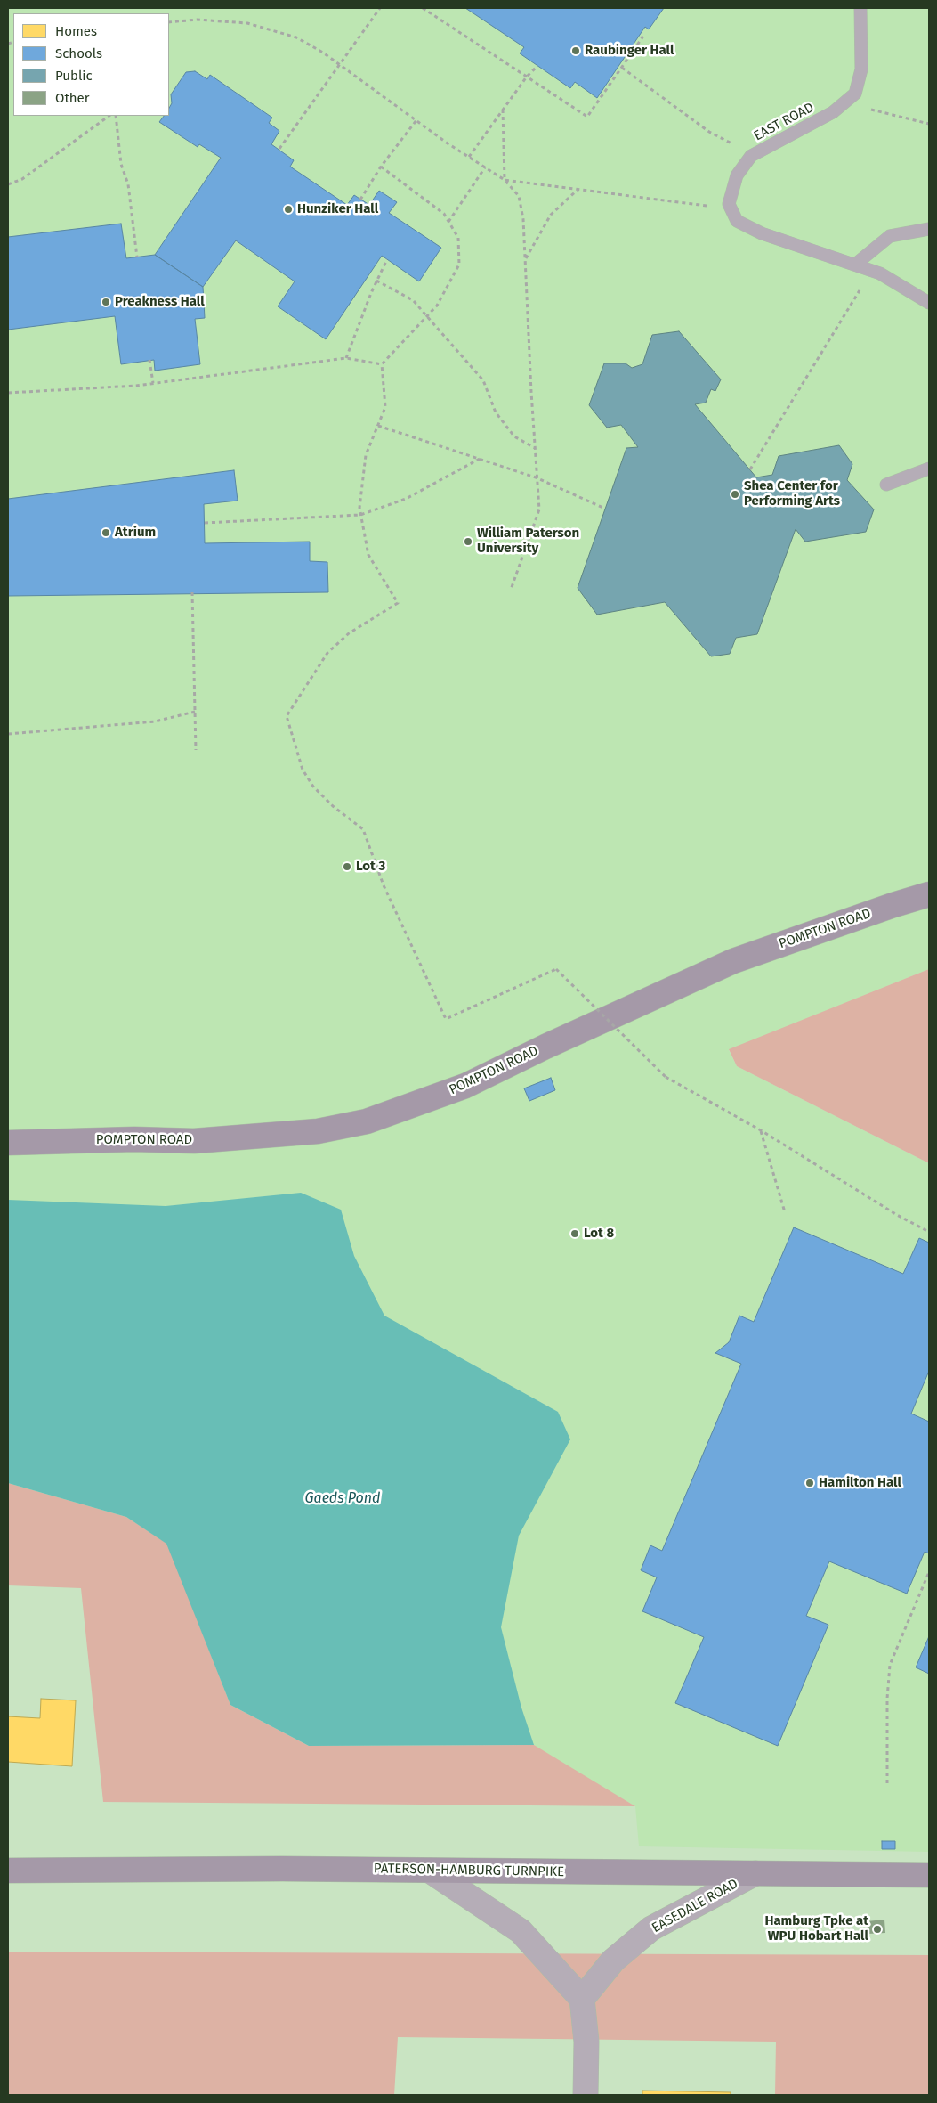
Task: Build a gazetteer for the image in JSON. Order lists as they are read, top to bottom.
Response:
{
  "streets": {
    "main road": ["POMPTON ROAD", "PATERSON-HAMBURG TURNPIKE"],
    "street": ["EASEDALE ROAD"],
    "lane": ["EAST ROAD"]
  },
  "crossings": [
    ["PATERSON-HAMBURG TURNPIKE", "EASEDALE ROAD"]
  ],
  "water": ["Gaeds Pond"],
  "places": [
    "Raubinger Hall",
    "Hunziker Hall",
    "Preakness Hall",
    "Shea Center for Performing Arts",
    "Atrium",
    "William Paterson University",
    "Lot 3",
    "Lot 8",
    "Hamilton Hall",
    "Hamburg Tpke at WPU Hobart Hall"
  ],
  "legend": [
    "Homes",
    "Schools",
    "Public",
    "Other"
  ]
}
